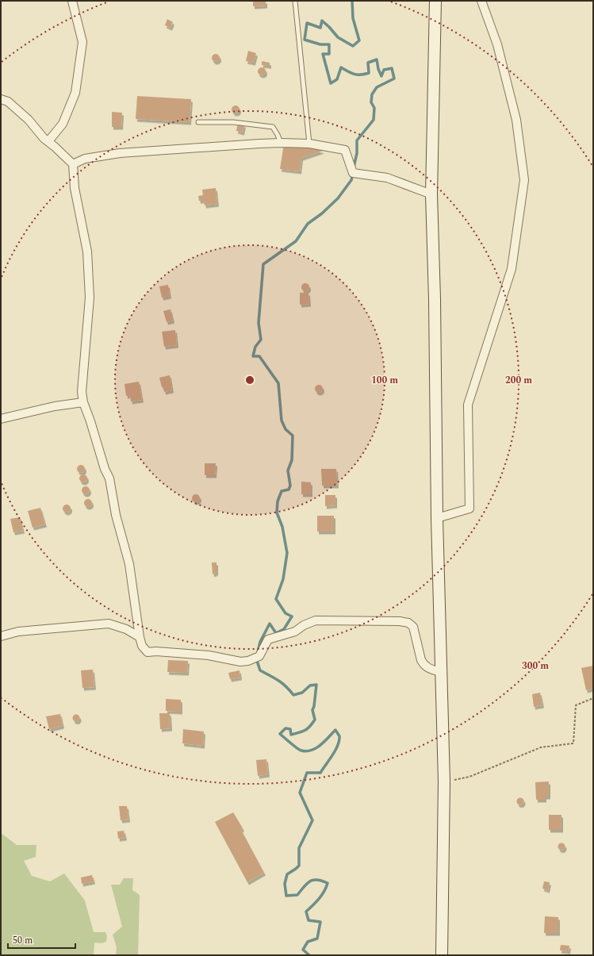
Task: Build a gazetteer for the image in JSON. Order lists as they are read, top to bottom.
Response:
{
  "scale_bar": "50 m",
  "rings": ["100 m", "200 m", "300 m"]
}
